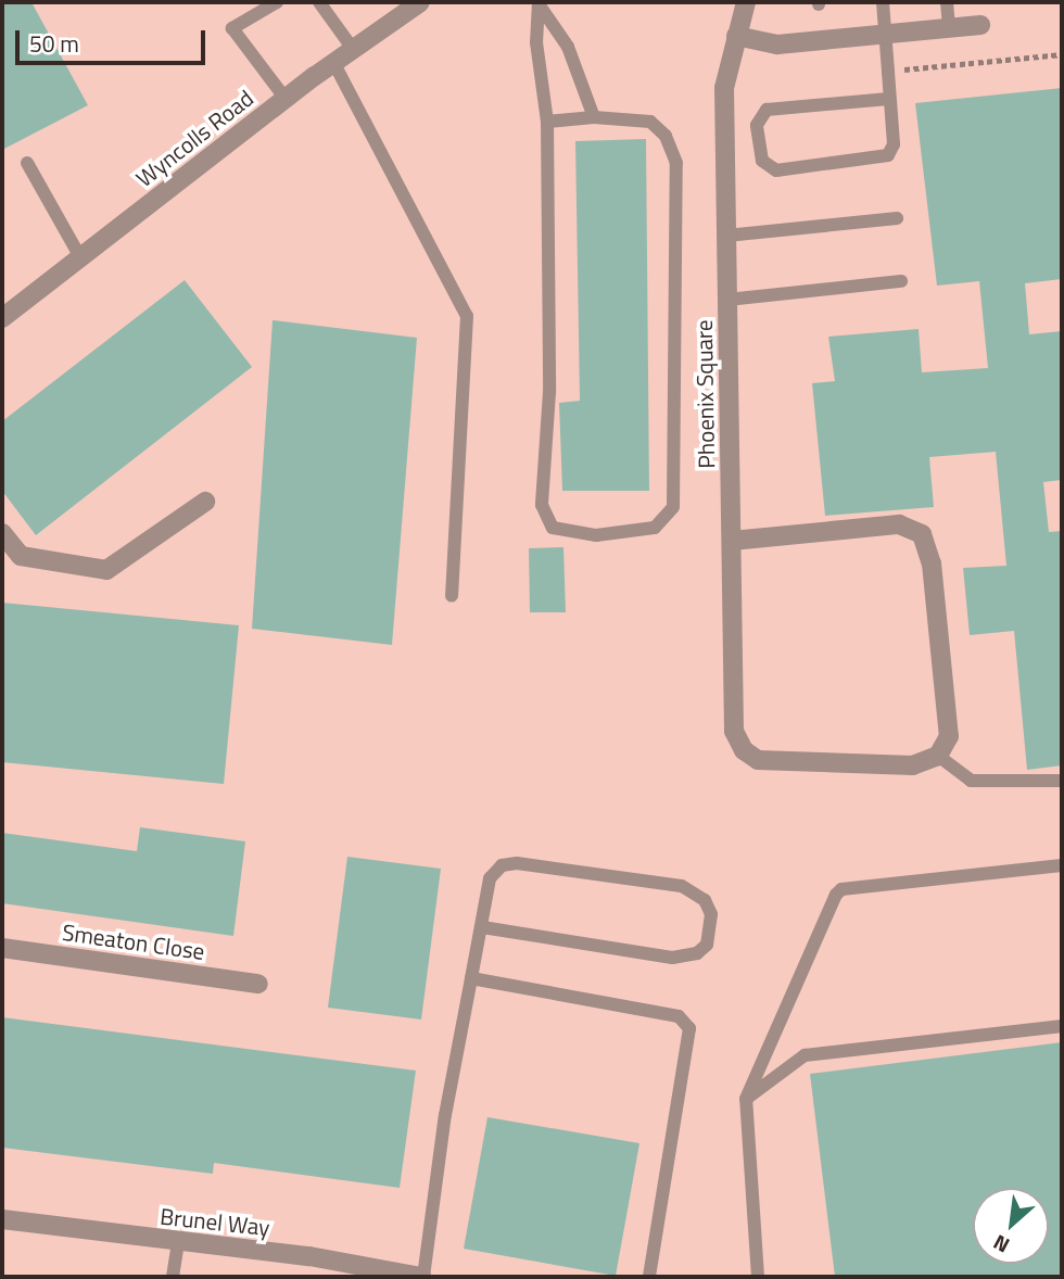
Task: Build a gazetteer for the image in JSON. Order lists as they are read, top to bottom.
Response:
{
  "streets": {
    "street": [
      "Wyncolls Road",
      "Phoenix Square",
      "Smeaton Close",
      "Brunel Way"
    ]
  },
  "scale_bar": "50 m",
  "north": "bottom left"
}
